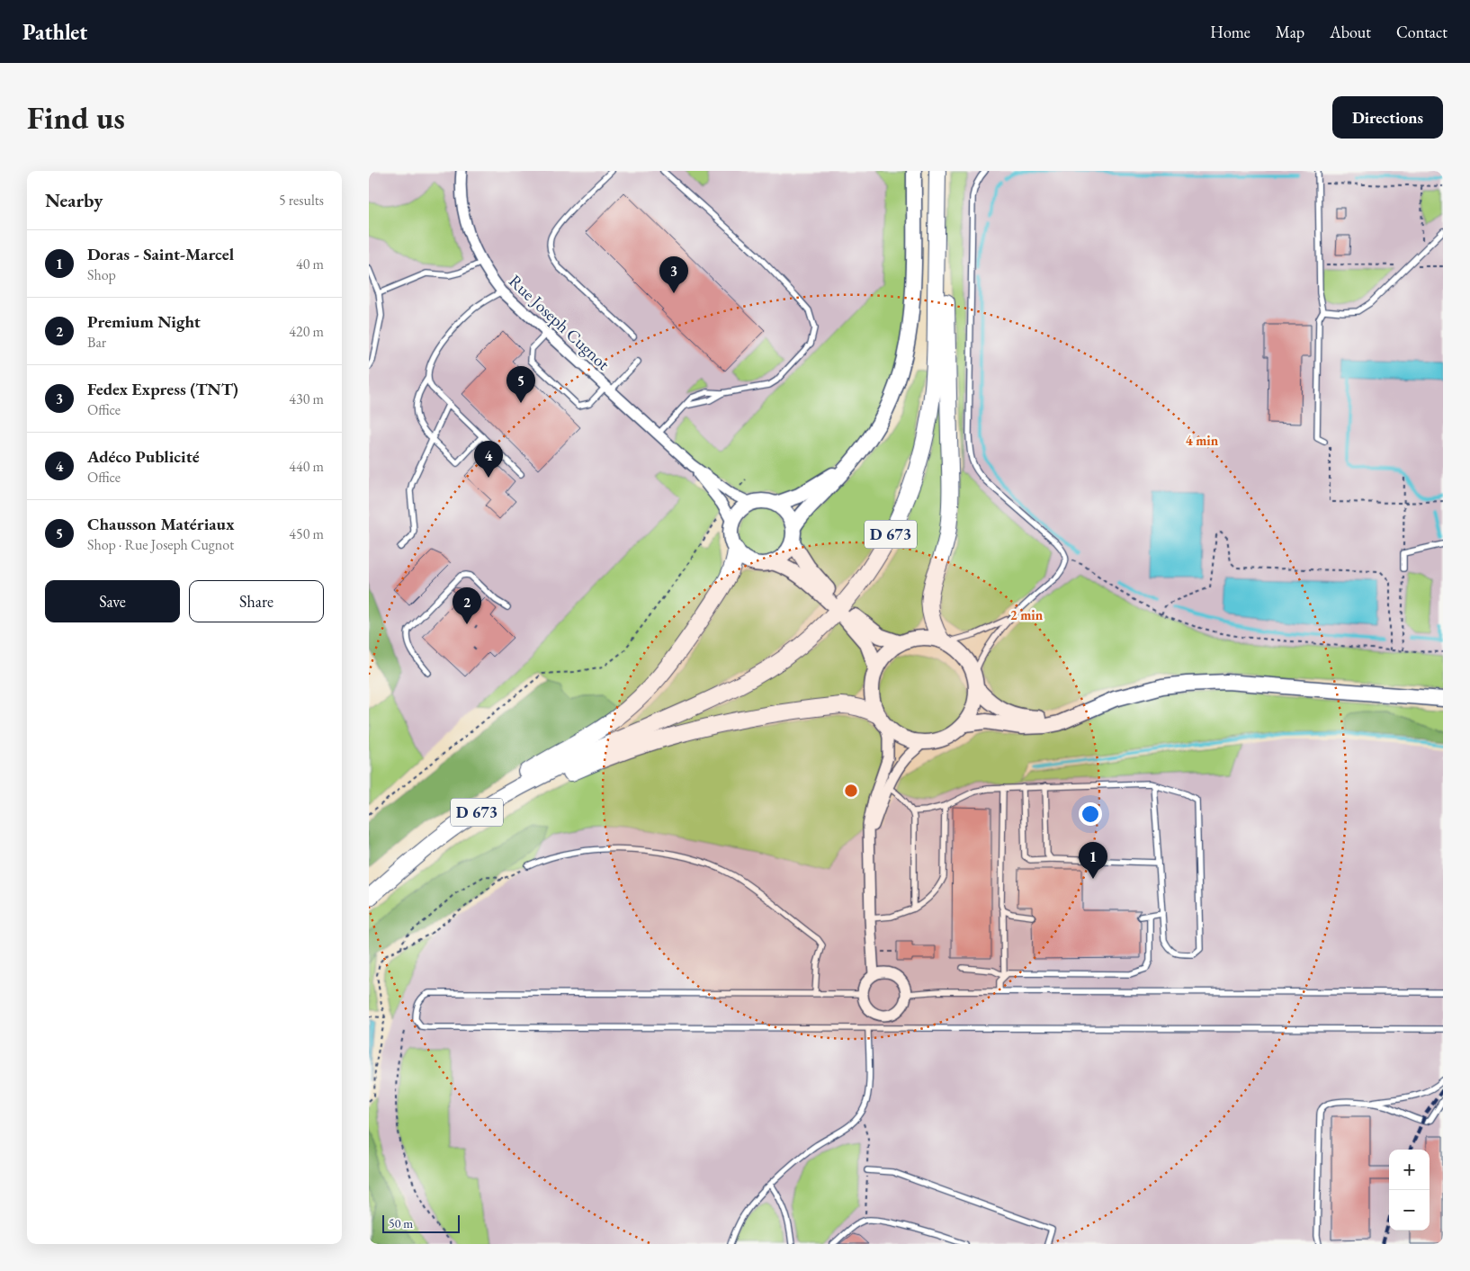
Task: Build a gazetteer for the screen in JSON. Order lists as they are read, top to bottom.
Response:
{
  "streets": {
    "main road": ["D 673"],
    "street": ["Rue Joseph Cugnot"]
  },
  "scale_bar": "50 m",
  "page": {
    "header": "Pathlet",
    "nav": [
      "Home",
      "Map",
      "About",
      "Contact"
    ],
    "buttons": [
      "Directions",
      ["Save", "Share"]
    ],
    "title": "Find us",
    "heading": ["Nearby", "5 results"],
    "list": [
      {
        "mark": "1",
        "name": "Doras - Saint-Marcel",
        "note": "Shop",
        "value": "40 m"
      },
      {
        "mark": "2",
        "name": "Premium Night",
        "note": "Bar",
        "value": "420 m"
      },
      {
        "mark": "3",
        "name": "Fedex Express (TNT)",
        "note": "Office",
        "value": "430 m"
      },
      {
        "mark": "4",
        "name": "Adéco Publicité",
        "note": "Office",
        "value": "440 m"
      },
      {
        "mark": "5",
        "name": "Chausson Matériaux",
        "note": "Shop · Rue Joseph Cugnot",
        "value": "450 m"
      }
    ],
    "pins": [
      "3",
      "5",
      "4",
      "2",
      "1"
    ],
    "map_buttons": ["+", "−"],
    "scale": "50 m"
  },
  "rings": ["4 min", "2 min"]
}
